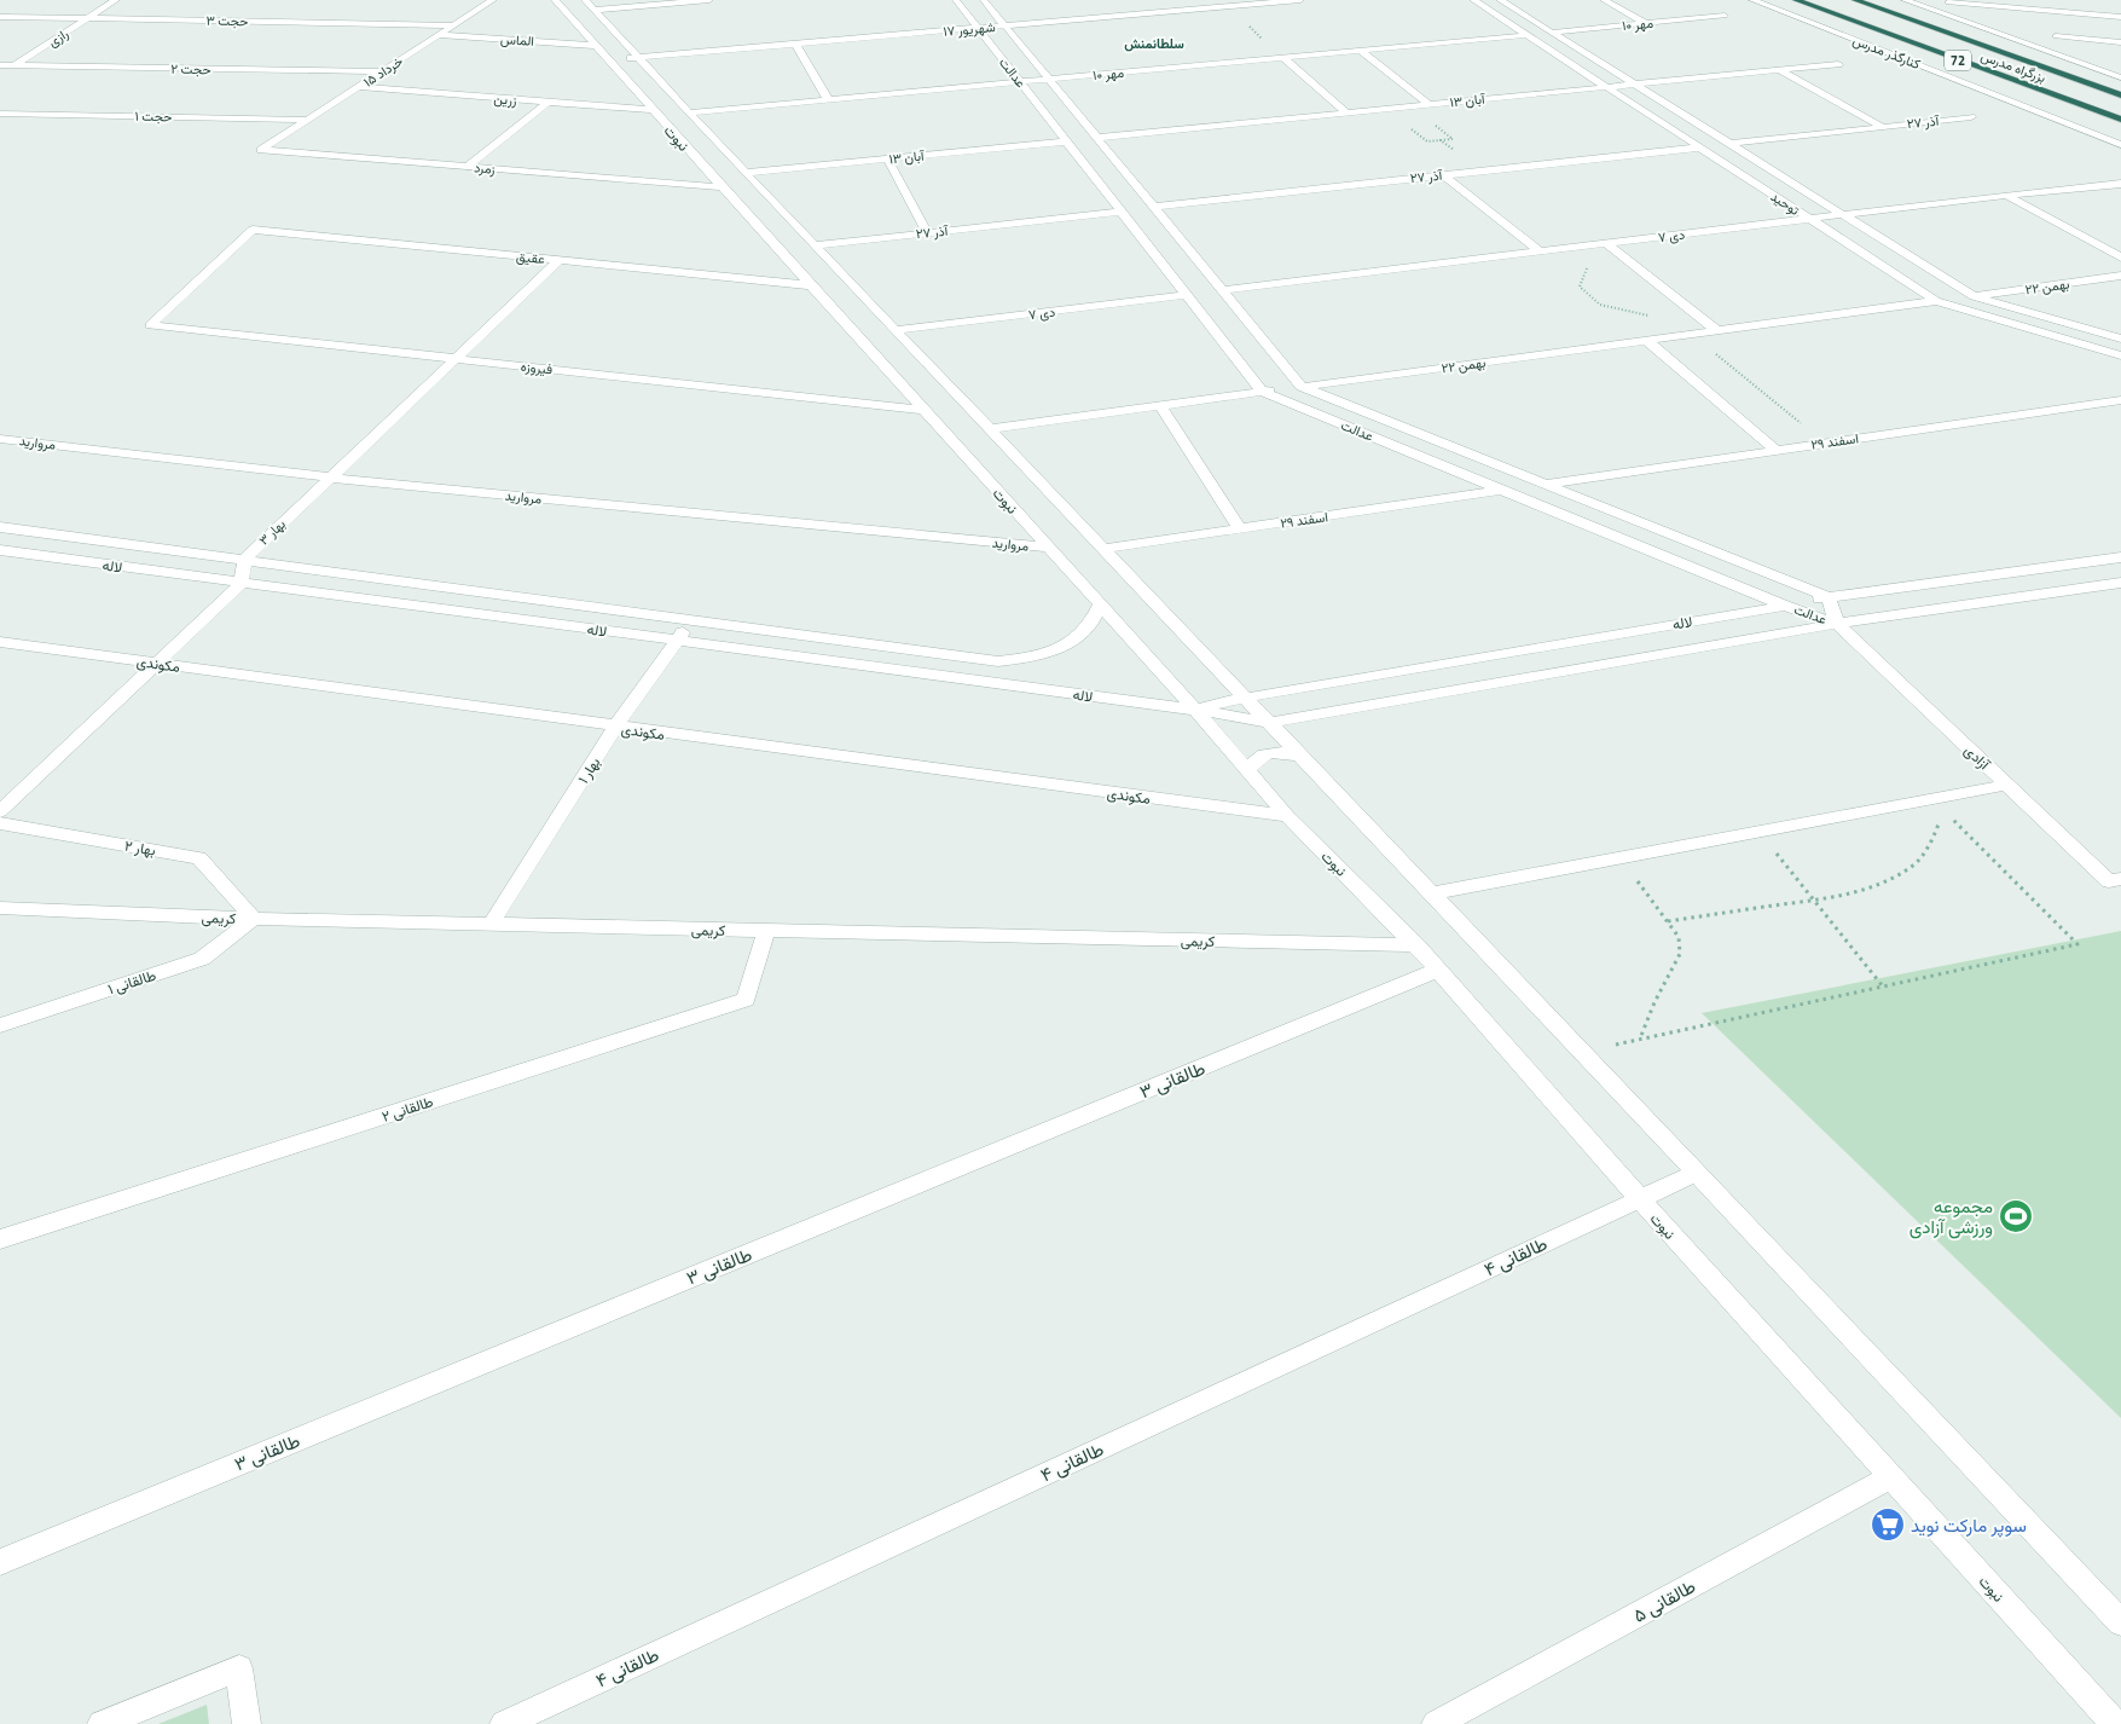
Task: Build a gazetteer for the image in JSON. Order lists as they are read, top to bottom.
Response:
{
  "streets": {
    "highway": ["72", "بزرگراه مدرس"],
    "street": [
      "حجت ۳",
      "۱۰ مهر",
      "۱۷ شهریور",
      "رازی",
      "الماس",
      "کنارگذر مدرس",
      "حجت ۲",
      "۱۵ خرداد",
      "عدالت",
      "زرین",
      "۱۳ آبان",
      "حجت ۱",
      "۲۷ آذر",
      "نبوت",
      "زمرد",
      "توحید",
      "۷ دی",
      "عقیق",
      "۲۲ بهمن",
      "فیروزه",
      "۲۹ اسفند",
      "مروارید",
      "بهار ۳",
      "لاله",
      "مکوندی",
      "آزادی",
      "بهار ۱",
      "بهار ۲",
      "کریمی",
      "طالقانی ۱",
      "طالقانی ۳",
      "طالقانی ۲",
      "طالقانی ۴",
      "طالقانی ۵"
    ]
  },
  "crossings": [
    ["حجت ۳", "رازی"],
    ["حجت ۳", "۱۵ خرداد"],
    ["۱۰ مهر", "عدالت"],
    ["۱۰ مهر", "نبوت"],
    ["۱۰ مهر", "توحید"],
    ["۱۷ شهریور", "عدالت"],
    ["۱۷ شهریور", "نبوت"],
    ["رازی", "حجت ۲"],
    ["الماس", "۱۵ خرداد"],
    ["الماس", "نبوت"],
    ["حجت ۲", "۱۵ خرداد"],
    ["۱۵ خرداد", "زرین"],
    ["۱۵ خرداد", "حجت ۱"],
    ["۱۵ خرداد", "زمرد"],
    ["عدالت", "۱۳ آبان"],
    ["عدالت", "۲۷ آذر"],
    ["عدالت", "۷ دی"],
    ["عدالت", "۲۲ بهمن"],
    ["عدالت", "۲۹ اسفند"],
    ["عدالت", "لاله"],
    ["عدالت", "آزادی"],
    ["زرین", "نبوت"],
    ["۱۳ آبان", "نبوت"],
    ["۱۳ آبان", "توحید"],
    ["۲۷ آذر", "نبوت"],
    ["۲۷ آذر", "توحید"],
    ["نبوت", "زمرد"],
    ["نبوت", "۷ دی"],
    ["نبوت", "عقیق"],
    ["نبوت", "۲۲ بهمن"],
    ["نبوت", "فیروزه"],
    ["نبوت", "۲۹ اسفند"],
    ["نبوت", "مروارید"],
    ["نبوت", "لاله"],
    ["نبوت", "مکوندی"],
    ["نبوت", "کریمی"],
    ["نبوت", "طالقانی ۳"],
    ["نبوت", "طالقانی ۴"],
    ["نبوت", "طالقانی ۵"],
    ["توحید", "۷ دی"],
    ["توحید", "۲۲ بهمن"],
    ["عقیق", "فیروزه"],
    ["عقیق", "بهار ۳"],
    ["فیروزه", "بهار ۳"],
    ["مروارید", "بهار ۳"],
    ["بهار ۳", "لاله"],
    ["لاله", "آزادی"],
    ["لاله", "بهار ۱"],
    ["مکوندی", "بهار ۱"],
    ["بهار ۱", "کریمی"],
    ["بهار ۲", "کریمی"],
    ["بهار ۲", "طالقانی ۱"],
    ["کریمی", "طالقانی ۱"],
    ["کریمی", "طالقانی ۲"]
  ],
  "districts": ["سلطانمنش"],
  "places": {
    "sports": ["مجموعه ورزشی آزادی"],
    "supermarket": ["سوپر مارکت نوید"]
  }
}
